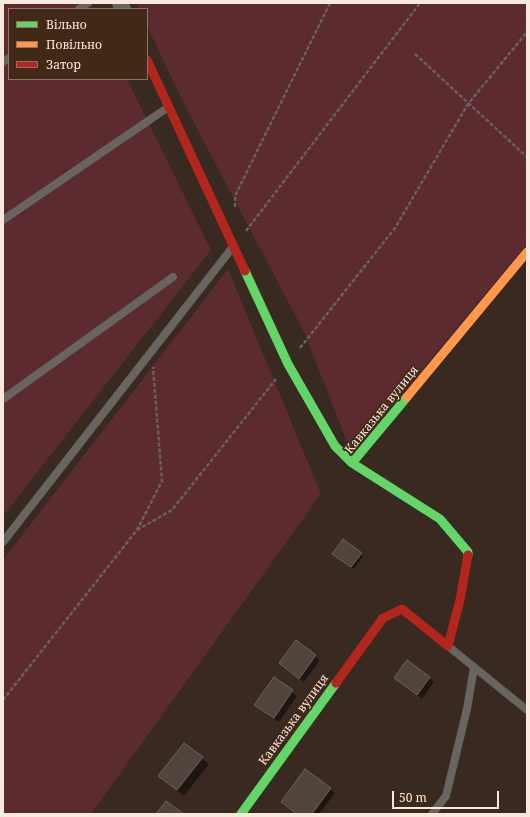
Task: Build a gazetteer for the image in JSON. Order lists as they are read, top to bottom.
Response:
{
  "streets": {
    "street": ["Кавказька вулиця"]
  },
  "legend": ["Вільно", "Повільно", "Затор"],
  "scale_bar": "50 m"
}
